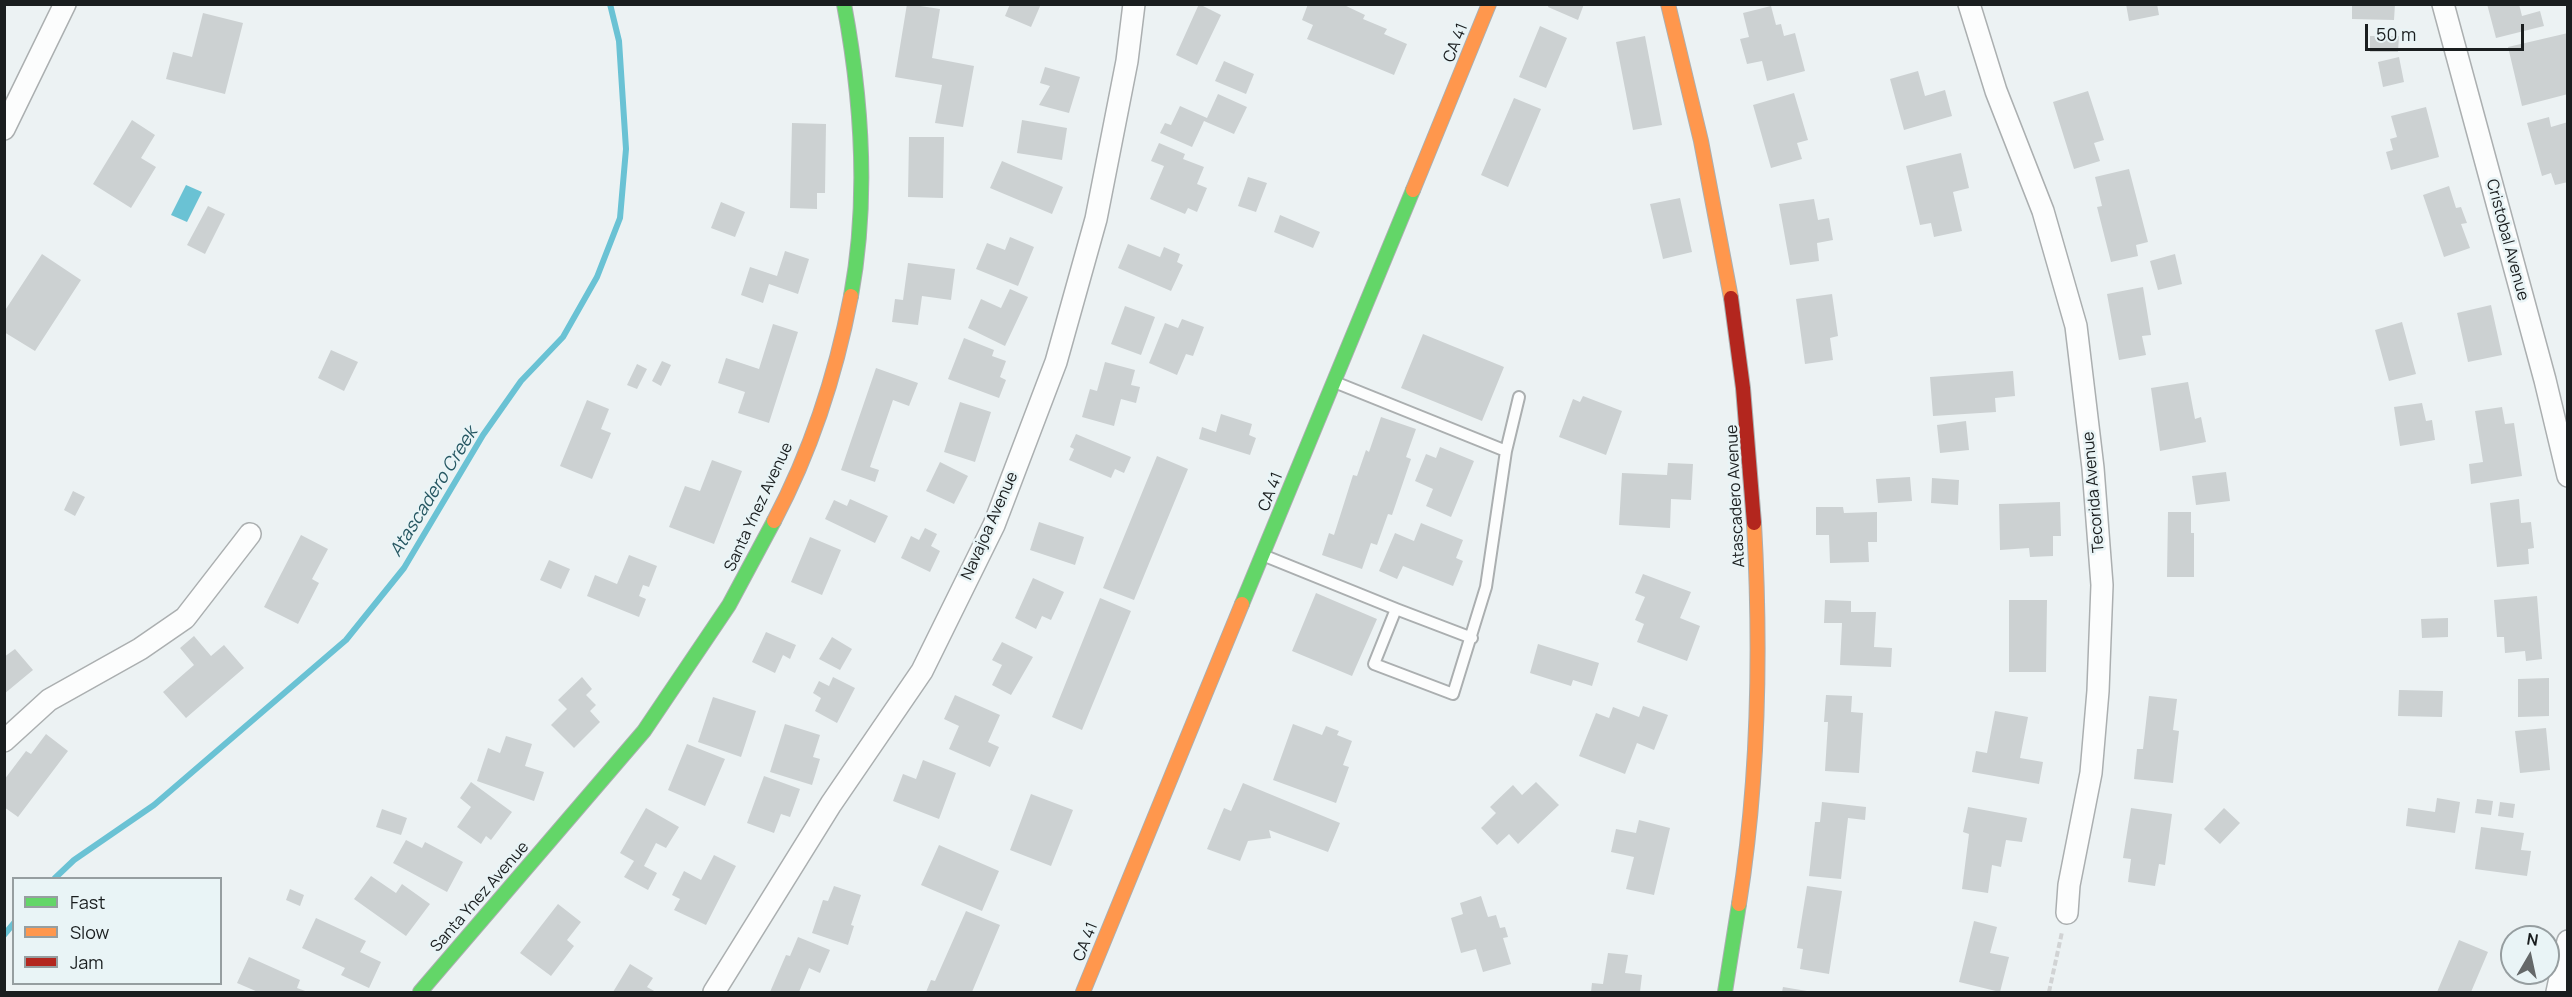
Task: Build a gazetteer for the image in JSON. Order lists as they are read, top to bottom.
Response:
{
  "streets": {
    "main road": ["CA 41", "Atascadero Avenue", "Santa Ynez Avenue"],
    "street": ["Cristobal Avenue", "Tecorida Avenue", "Navajoa Avenue"]
  },
  "water": ["Atascadero Creek"],
  "legend": ["Fast", "Slow", "Jam"],
  "scale_bar": "50 m",
  "north": "top"
}
